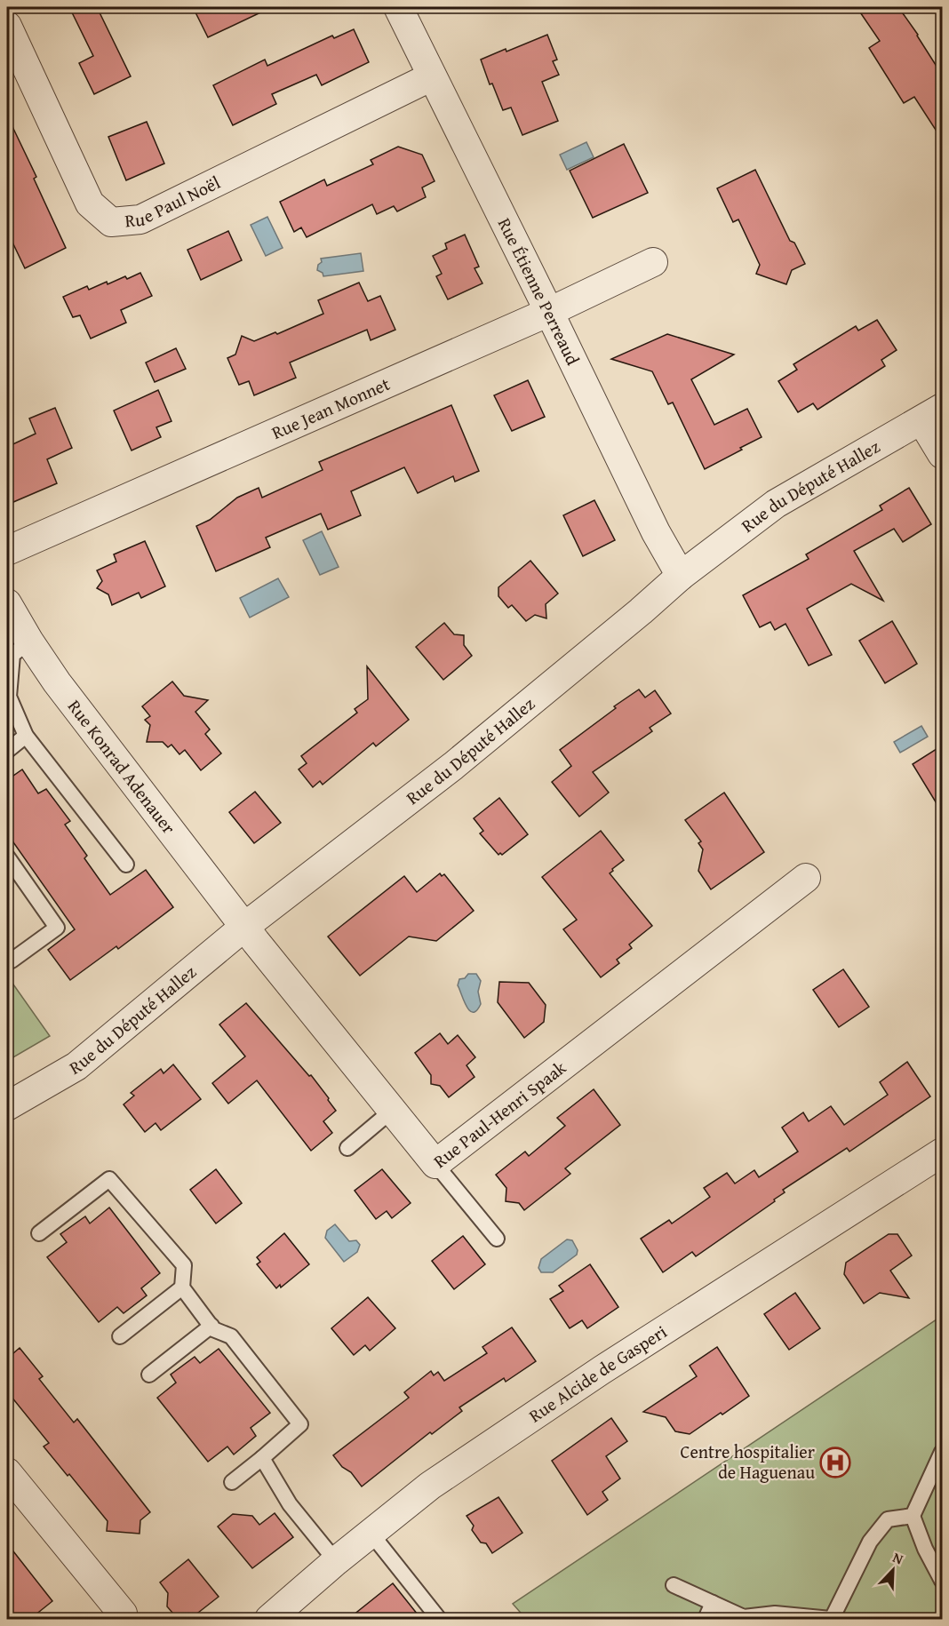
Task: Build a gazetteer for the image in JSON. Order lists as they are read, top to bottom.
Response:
{
  "streets": {
    "street": [
      "Rue Paul Noël",
      "Rue Étienne Perreaud",
      "Rue Jean Monnet",
      "Rue du Député Hallez",
      "Rue Konrad Adenauer",
      "Rue Paul-Henri Spaak",
      "Rue Alcide de Gasperi"
    ]
  },
  "crossings": [
    ["Rue Paul Noël", "Rue Étienne Perreaud"],
    ["Rue Étienne Perreaud", "Rue Jean Monnet"],
    ["Rue Étienne Perreaud", "Rue du Député Hallez"],
    ["Rue du Député Hallez", "Rue Konrad Adenauer"],
    ["Rue du Député Hallez", "Rue Paul-Henri Spaak"],
    ["Rue Konrad Adenauer", "Rue Paul-Henri Spaak"]
  ],
  "places": {
    "hospital": ["Centre hospitalier de Haguenau"]
  },
  "north": "top right"
}
